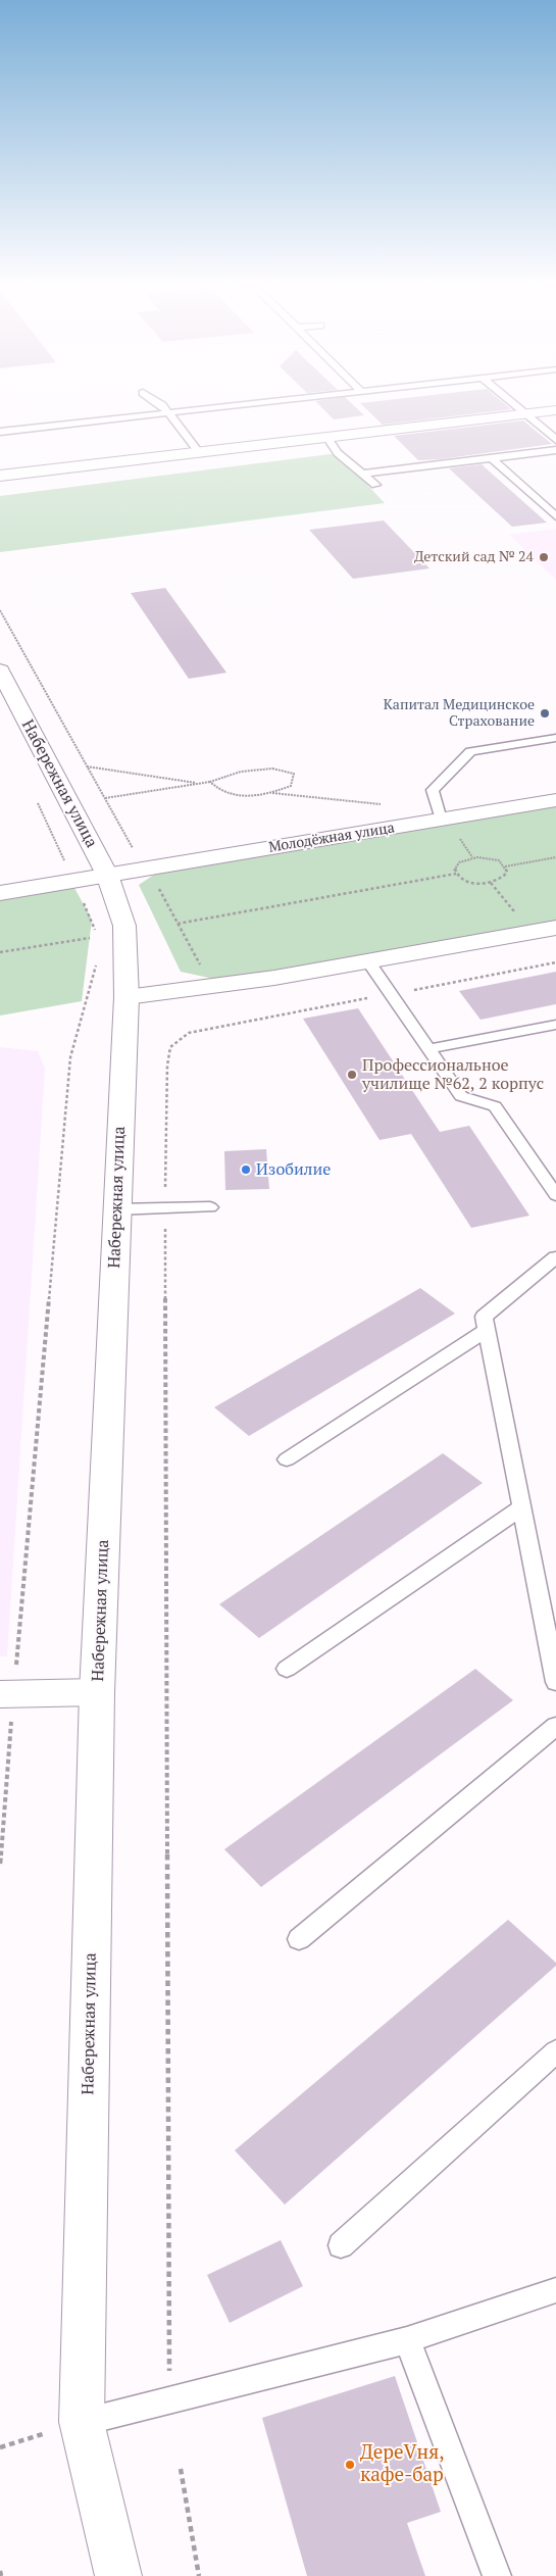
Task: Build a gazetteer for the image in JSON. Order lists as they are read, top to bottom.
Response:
{
  "streets": {
    "street": ["Набережная улица", "Молодёжная улица"]
  },
  "crossings": [
    ["Набережная улица", "Молодёжная улица"]
  ],
  "places": [
    "Детский сад № 24",
    "Капитал Медицинское Страхование",
    "Профессиональное училище №62, 2 корпус",
    "Изобилие",
    "ДереVня, кафе-бар"
  ]
}
